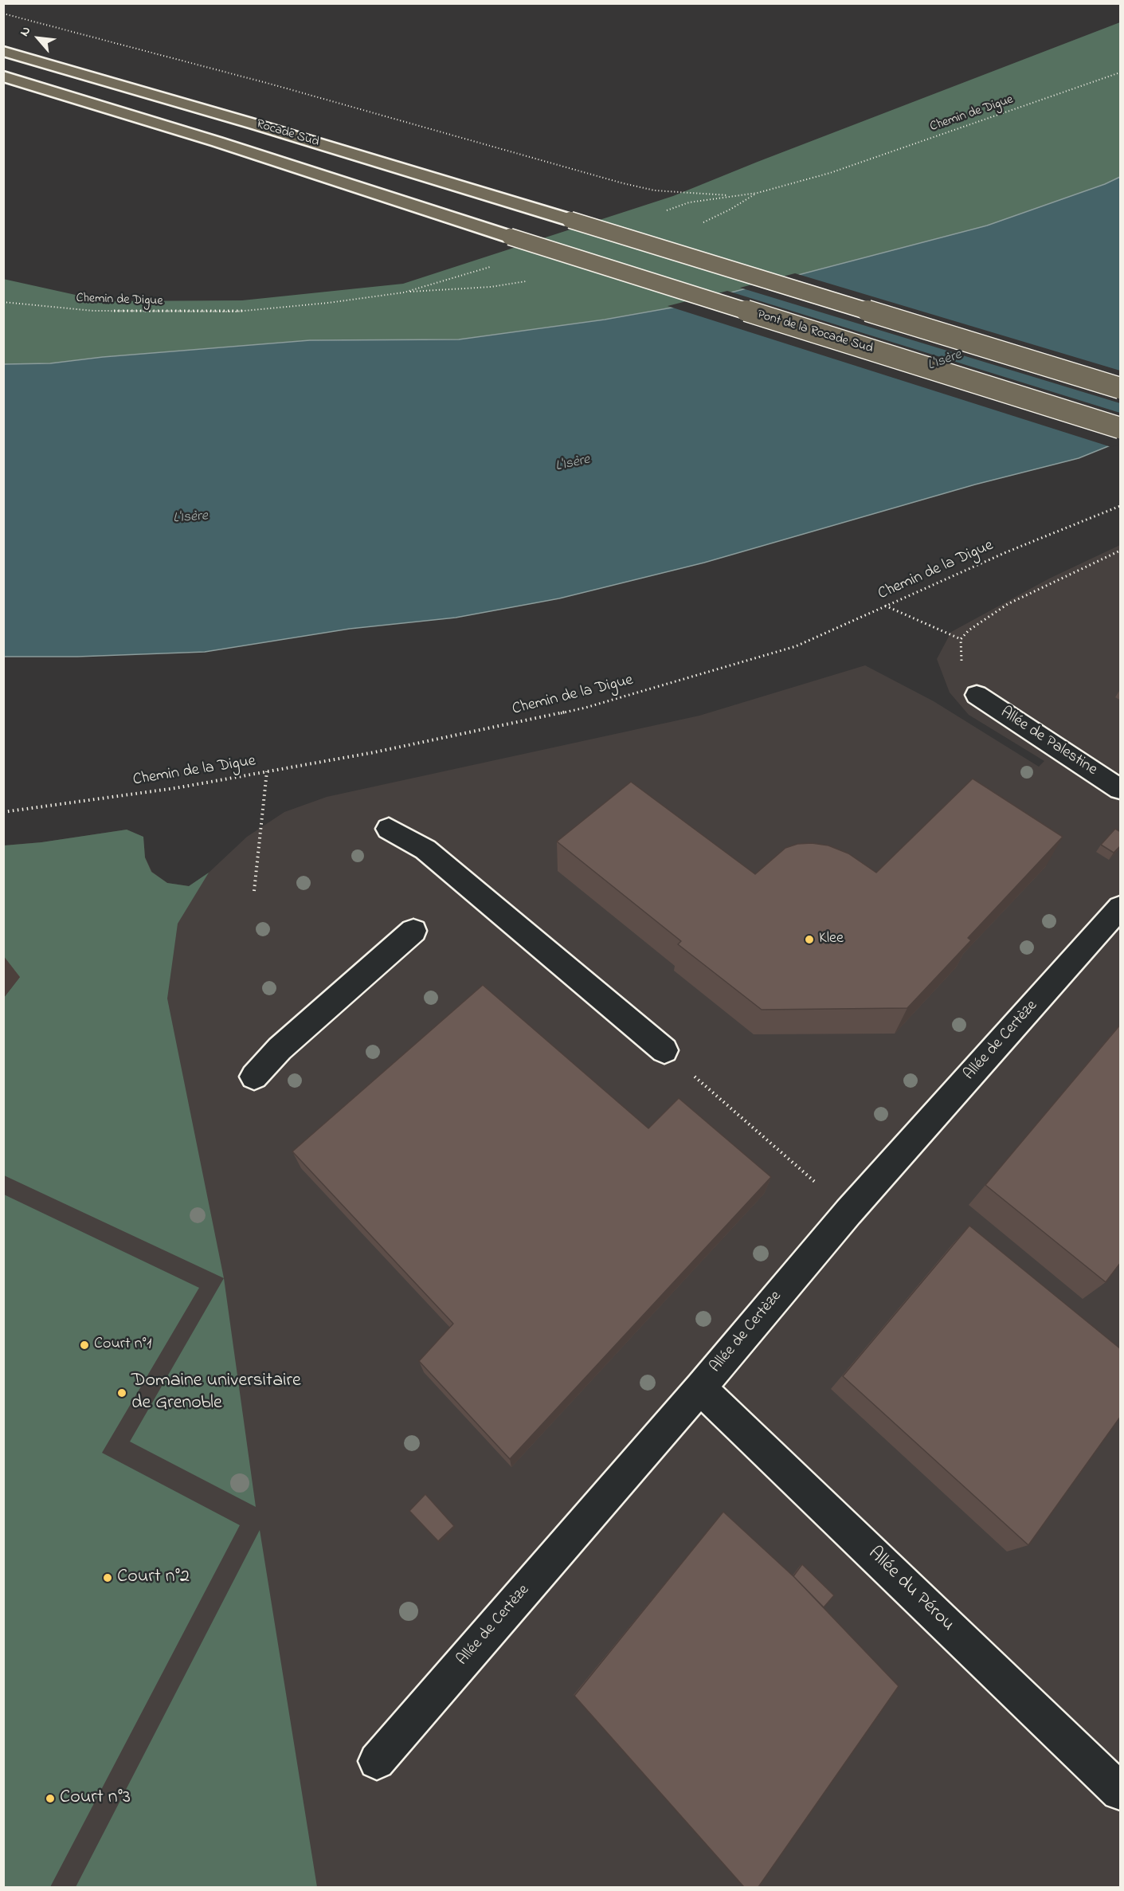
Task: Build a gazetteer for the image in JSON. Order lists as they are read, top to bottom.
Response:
{
  "streets": {
    "highway": ["Rocade Sud", "Pont de la Rocade Sud"],
    "street": ["Allée de Palestine", "Allée de Certèze", "Allée du Pérou"],
    "path": ["Chemin de Digue", "Chemin de la Digue"]
  },
  "crossings": [
    ["Rocade Sud", "Pont de la Rocade Sud"],
    ["Allée de Certèze", "Allée du Pérou"]
  ],
  "water": ["L'Isère"],
  "places": [
    "Klee",
    "Court n°1",
    "Domaine universitaire de Grenoble",
    "Court n°2",
    "Court n°3"
  ],
  "north": "top left"
}
